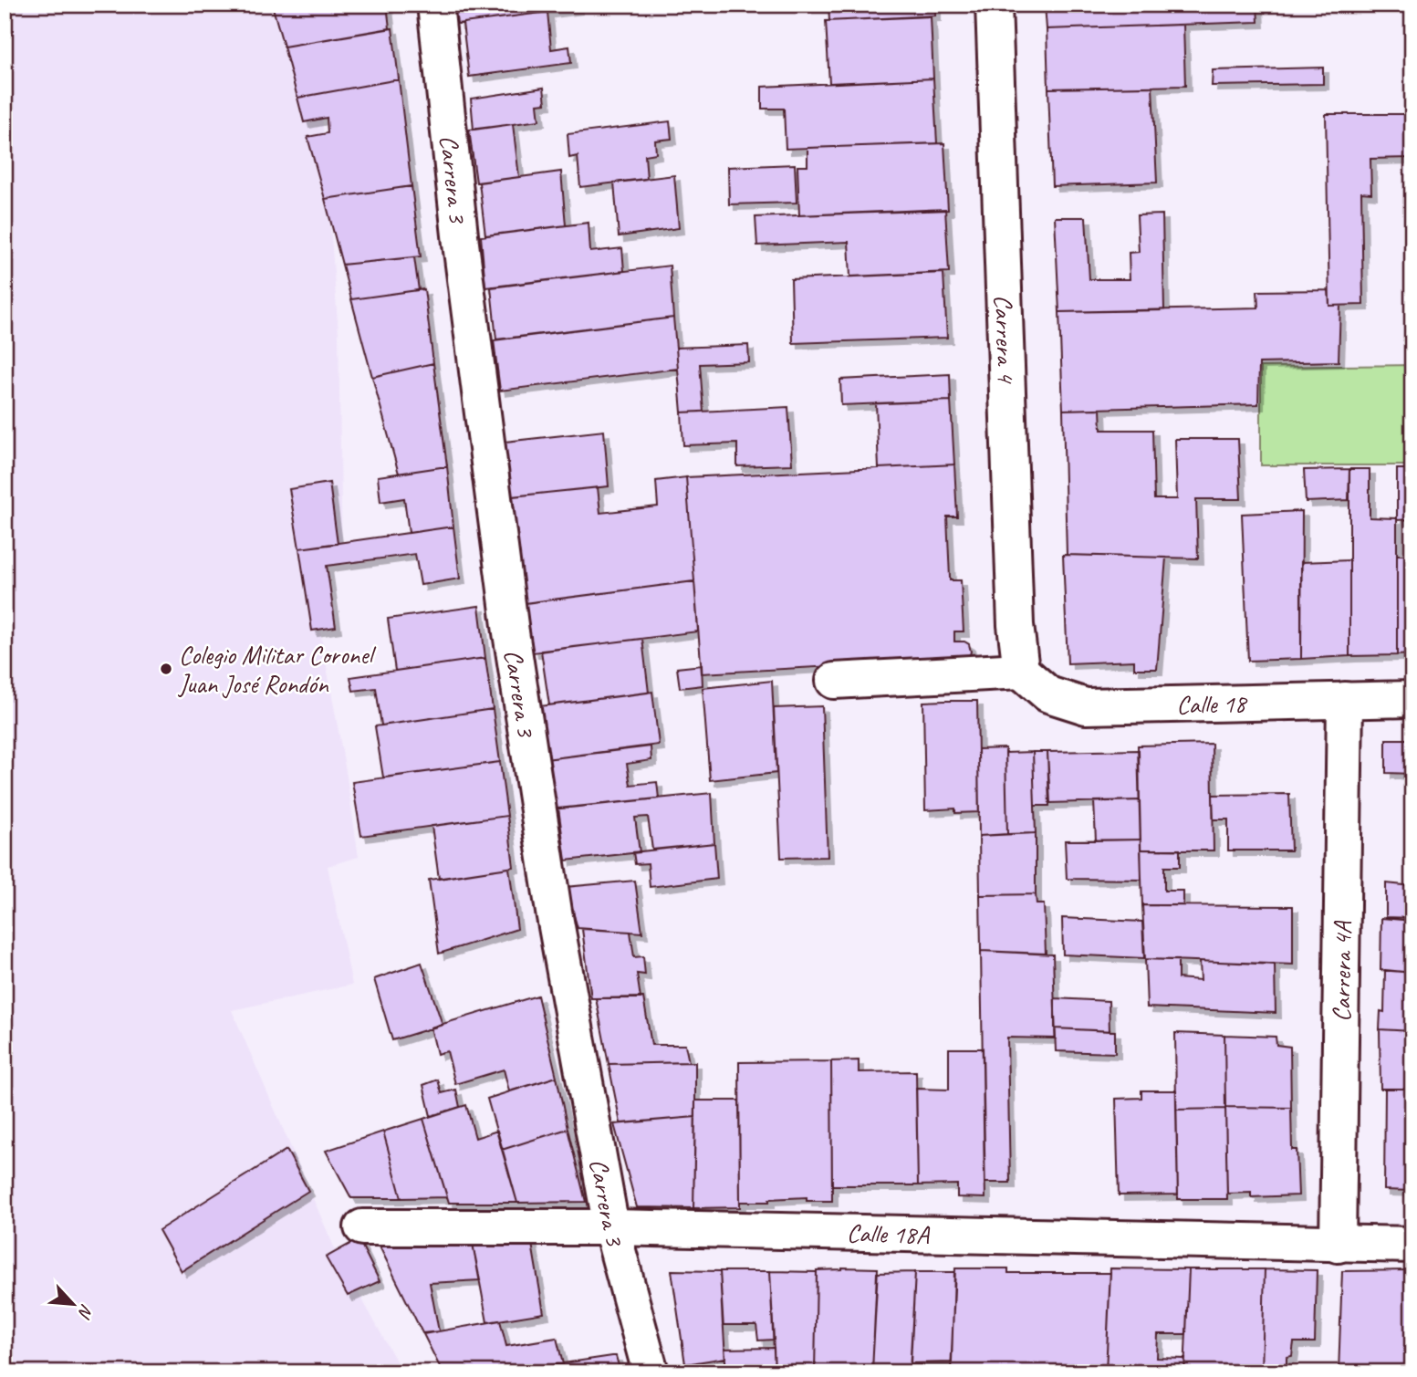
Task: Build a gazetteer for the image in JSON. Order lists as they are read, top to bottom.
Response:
{
  "streets": {
    "street": [
      "Carrera 3",
      "Carrera 4",
      "Calle 18",
      "Carrera 4A",
      "Calle 18A"
    ]
  },
  "crossings": [
    ["Carrera 3", "Calle 18A"],
    ["Carrera 4", "Calle 18"],
    ["Calle 18", "Carrera 4A"],
    ["Carrera 4A", "Calle 18A"]
  ],
  "places": ["Colegio Militar Coronel Juan José Rondón"],
  "north": "bottom right"
}
